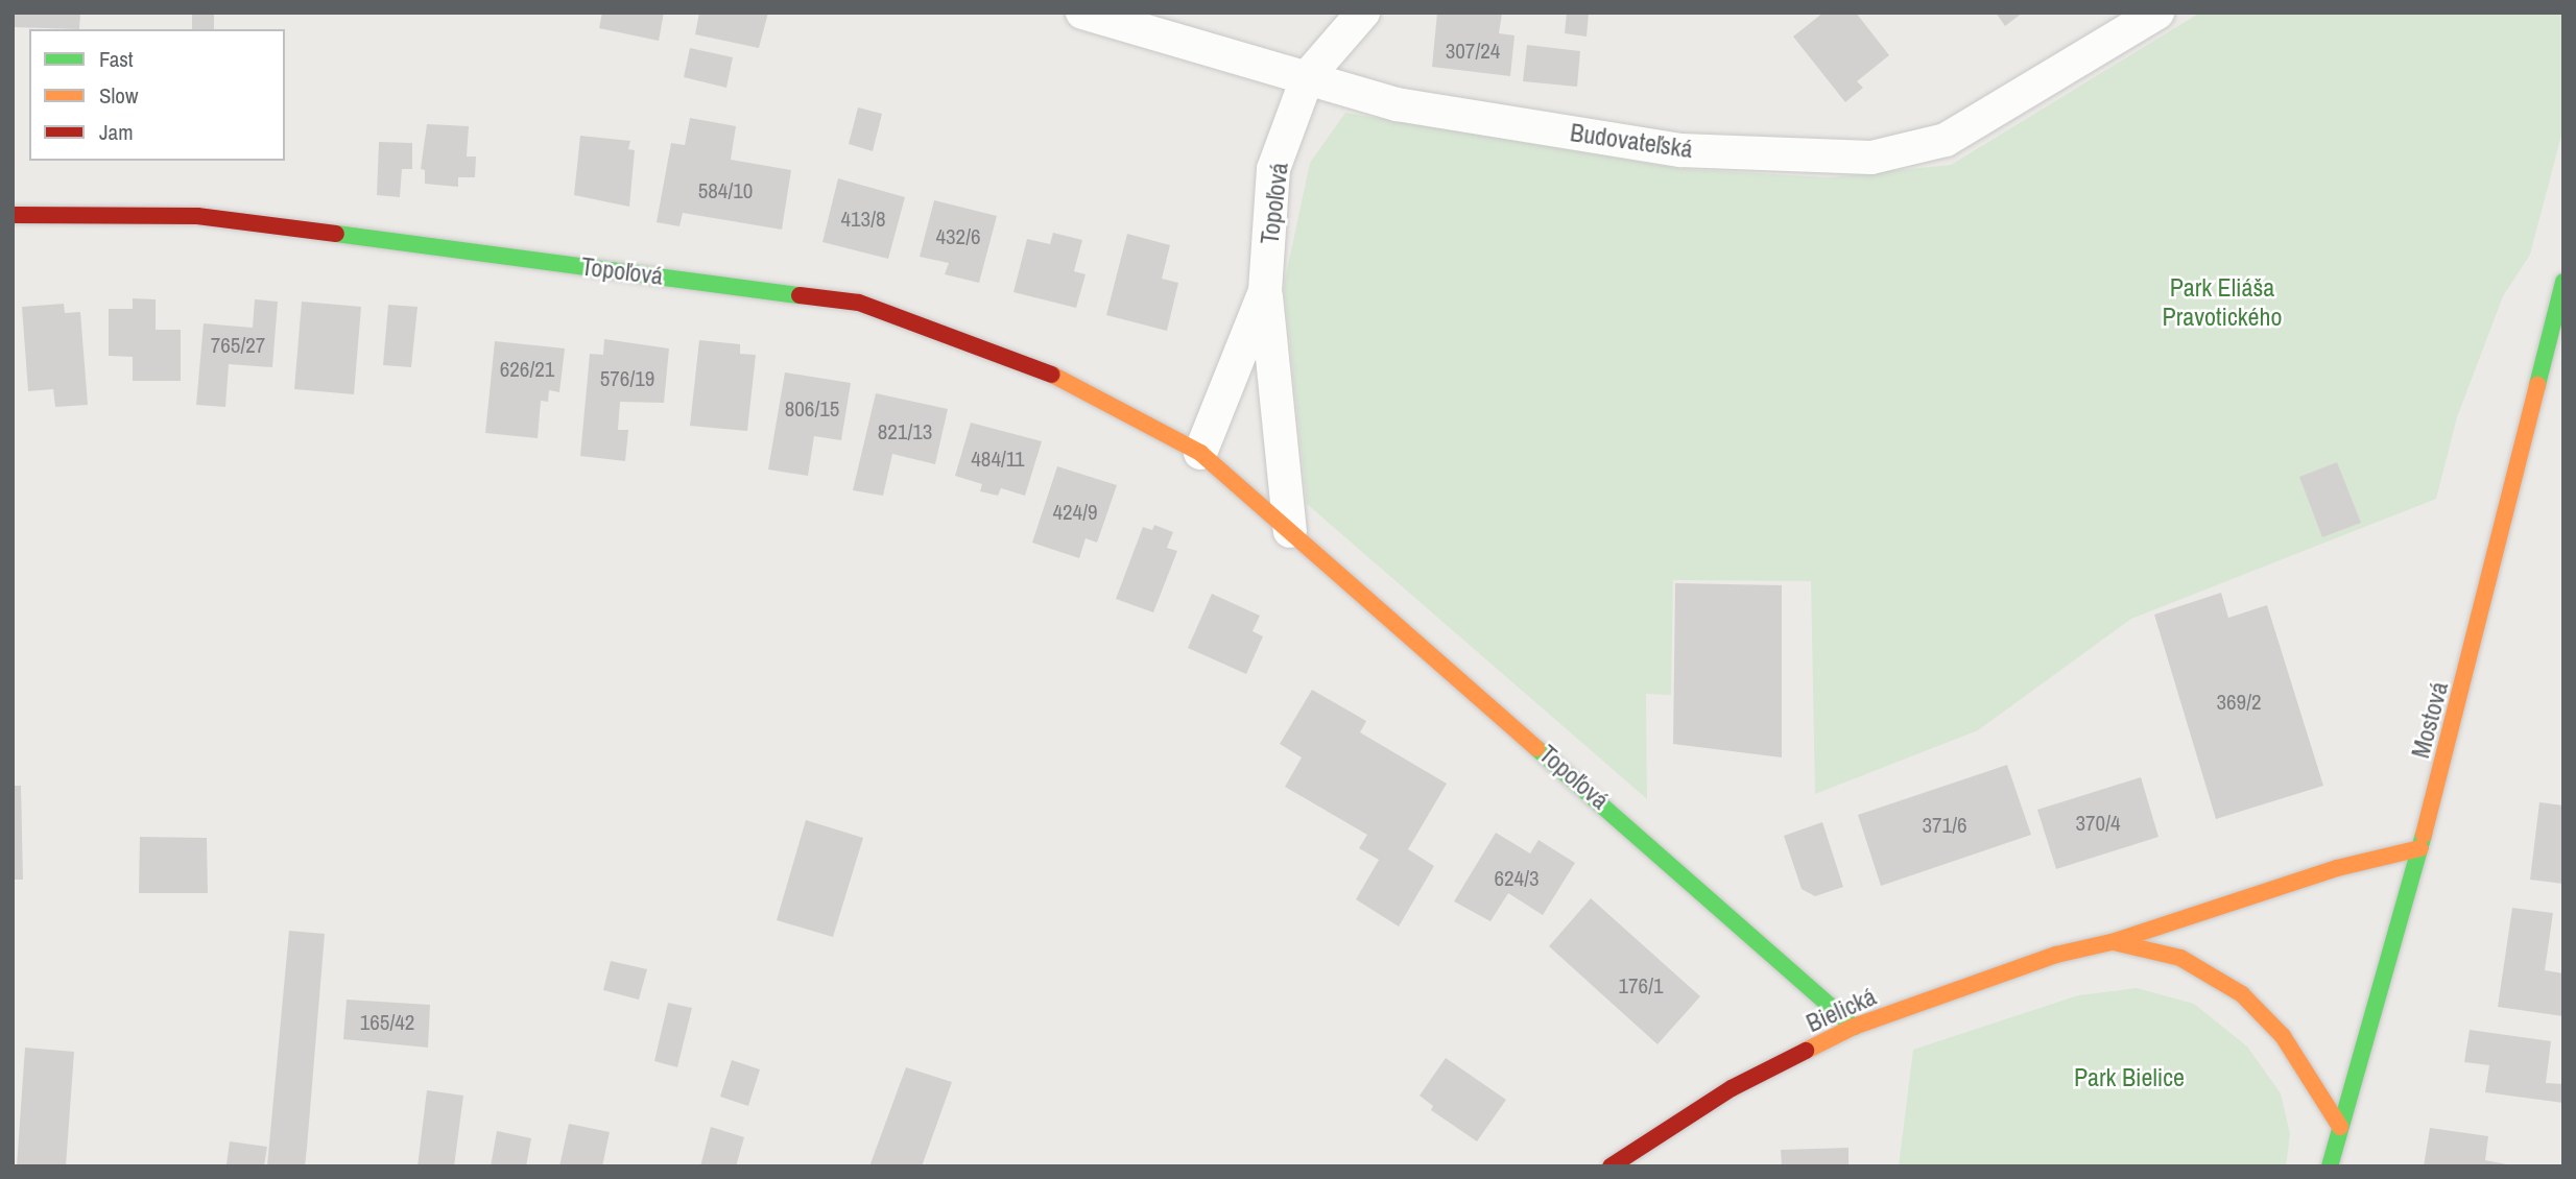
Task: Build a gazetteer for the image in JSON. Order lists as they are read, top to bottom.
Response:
{
  "streets": {
    "main road": ["Topoľová", "Mostová", "Bielická"],
    "street": ["Budovateľská"]
  },
  "crossings": [
    ["Budovateľská", "Topoľová"],
    ["Topoľová", "Bielická"],
    ["Mostová", "Bielická"]
  ],
  "parks": ["Park Eliáša Pravotického", "Park Bielice"],
  "house_numbers": [
    "307/24",
    "584/10",
    "413/8",
    "432/6",
    "765/27",
    "626/21",
    "576/19",
    "806/15",
    "821/13",
    "484/11",
    "424/9",
    "369/2",
    "370/4",
    "371/6",
    "624/3",
    "176/1",
    "165/42"
  ],
  "legend": ["Fast", "Slow", "Jam"]
}
